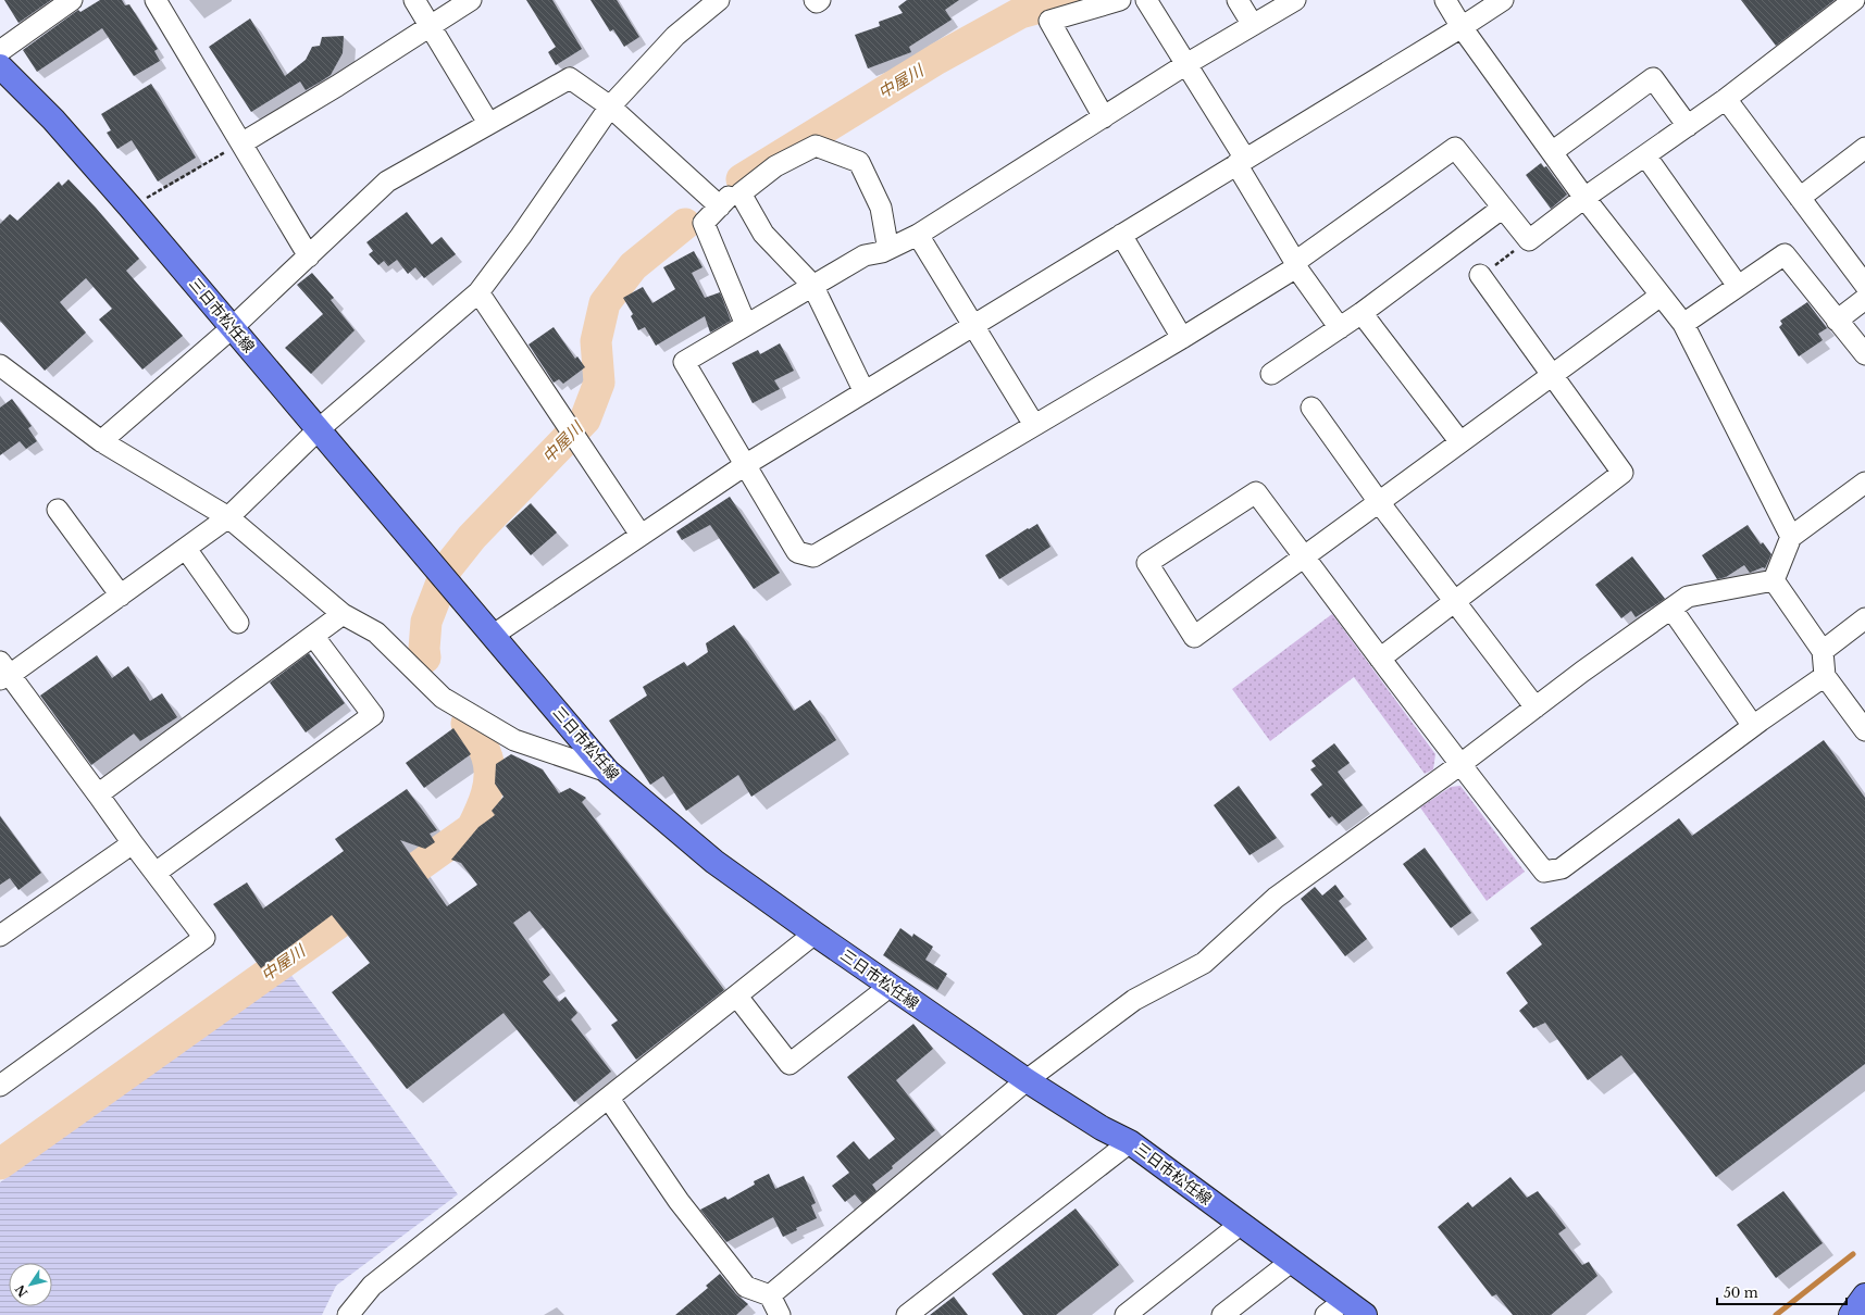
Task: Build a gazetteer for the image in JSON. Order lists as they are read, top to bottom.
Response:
{
  "streets": {
    "main road": ["三日市松任線"]
  },
  "water": ["中屋川"],
  "scale_bar": "50 m",
  "north": "bottom left"
}
